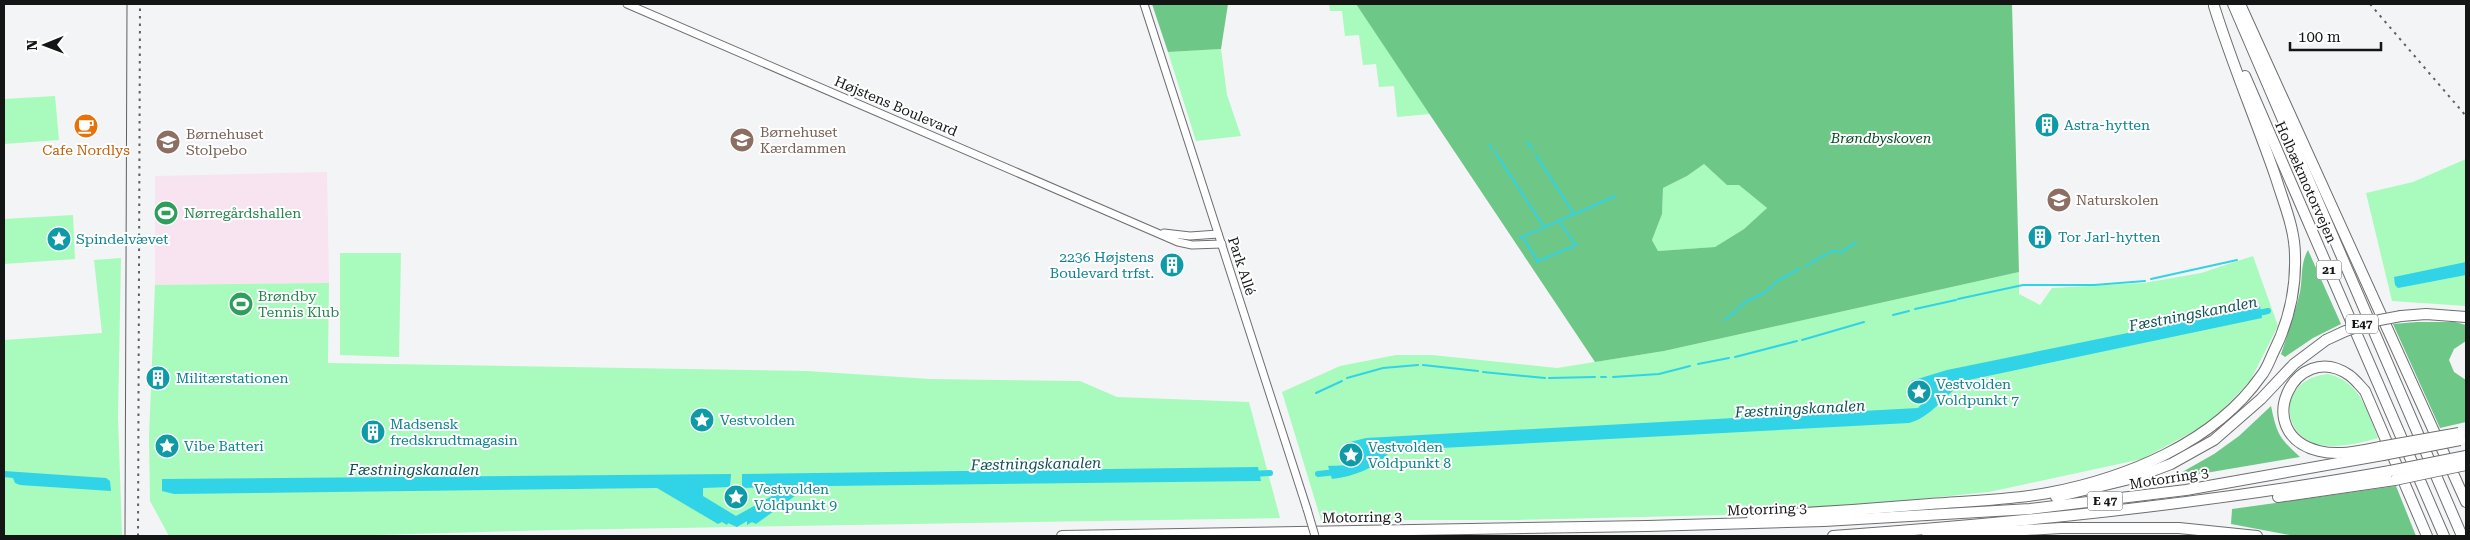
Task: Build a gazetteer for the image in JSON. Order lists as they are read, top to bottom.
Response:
{
  "streets": {
    "highway": [
      "Holbækmotorvejen",
      "21",
      "E47",
      "Motorring 3",
      "E 47"
    ],
    "street": ["Højstens Boulevard", "Park Allé"]
  },
  "crossings": [
    ["Højstens Boulevard", "Park Allé"],
    ["E47", "Motorring 3"]
  ],
  "water": ["Fæstningskanalen"],
  "parks": ["Brøndbyskoven"],
  "places": {
    "building": [
      "Astra-hytten",
      "Tor Jarl-hytten",
      "2236 Højstens Boulevard trfst.",
      "Militærstationen",
      "Madsensk fredskrudtmagasin"
    ],
    "cafe": ["Cafe Nordlys"],
    "school or university": ["Børnehuset Kærdammen", "Børnehuset Stolpebo", "Naturskolen"],
    "sports": ["Nørregårdshallen", "Brøndby Tennis Klub"],
    "place": [
      "Spindelvævet",
      "Vestvolden Voldpunkt 7",
      "Vestvolden",
      "Vibe Batteri",
      "Vestvolden Voldpunkt 8",
      "Vestvolden Voldpunkt 9"
    ]
  },
  "scale_bar": "100 m",
  "north": "left"
}
